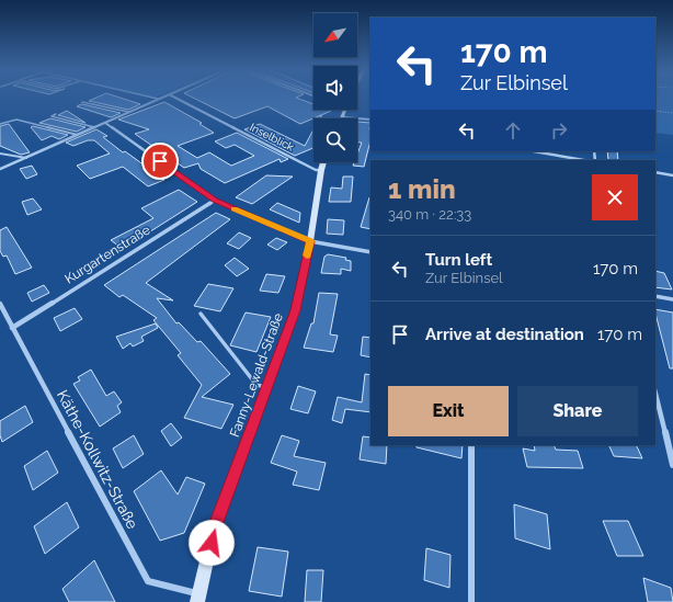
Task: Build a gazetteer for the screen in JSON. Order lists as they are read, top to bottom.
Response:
{
  "streets": {
    "street": [
      "Inselblick",
      "Kurgartenstraße",
      "Fanny-Lewald-Straße",
      "Käthe-Kollwitz-Straße"
    ]
  },
  "crossings": [
    ["Inselblick", "Fanny-Lewald-Straße"],
    ["Kurgartenstraße", "Käthe-Kollwitz-Straße"],
    ["Fanny-Lewald-Straße", "Käthe-Kollwitz-Straße"]
  ],
  "north": "bottom left",
  "page": {
    "turn": ["170 m", "Zur Elbinsel"],
    "heading": ["1 min", "340 m · 22:33"],
    "list": [
      {
        "name": "Turn left",
        "note": "Zur Elbinsel",
        "value": "170 m"
      },
      {
        "name": "Arrive at destination",
        "value": "170 m"
      }
    ],
    "buttons": ["Exit", "Share"]
  }
}
